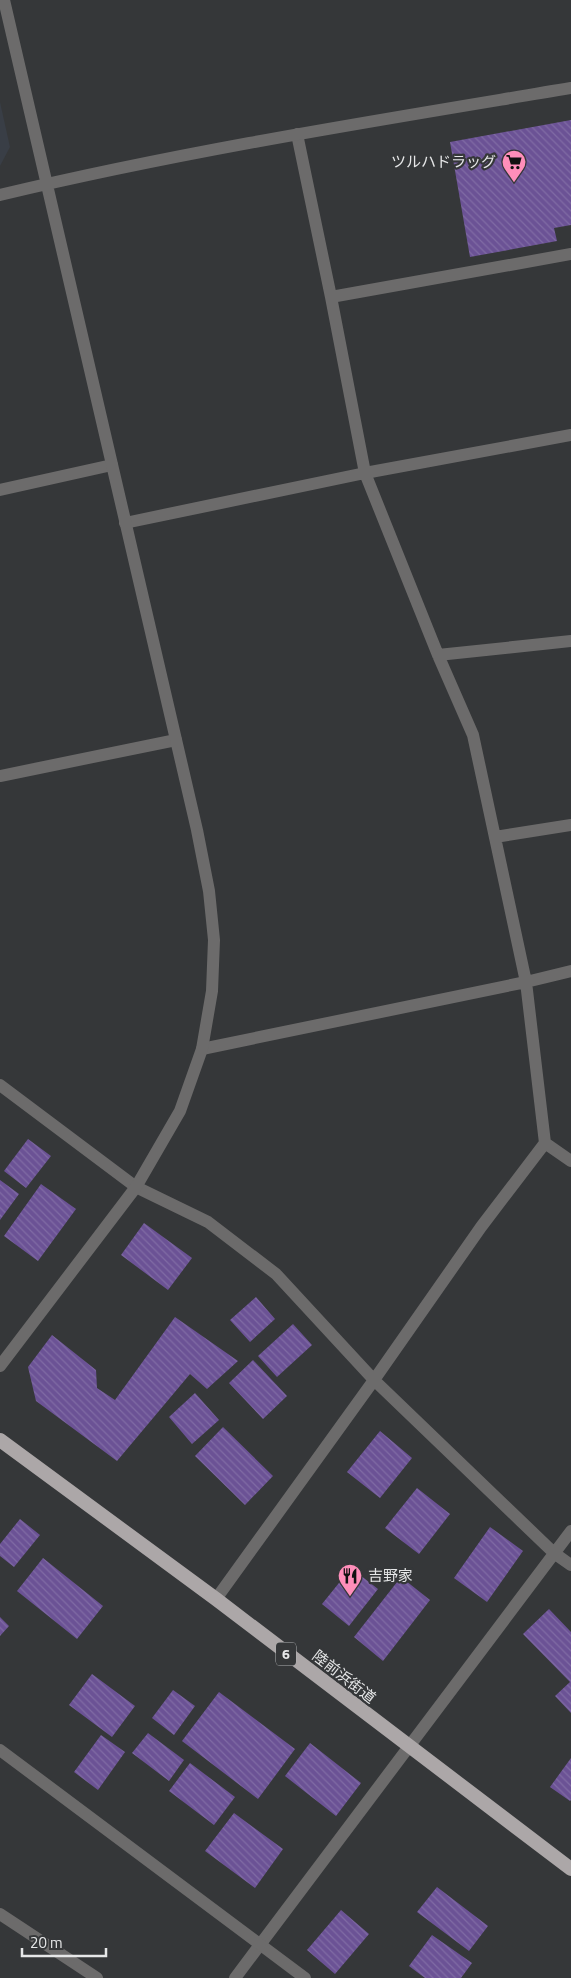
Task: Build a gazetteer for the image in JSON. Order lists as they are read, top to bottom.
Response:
{
  "streets": {
    "highway": ["6", "陸前浜街道"]
  },
  "places": {
    "supermarket": ["ツルハドラッグ"],
    "restaurant": ["吉野家"]
  },
  "scale_bar": "20 m"
}
